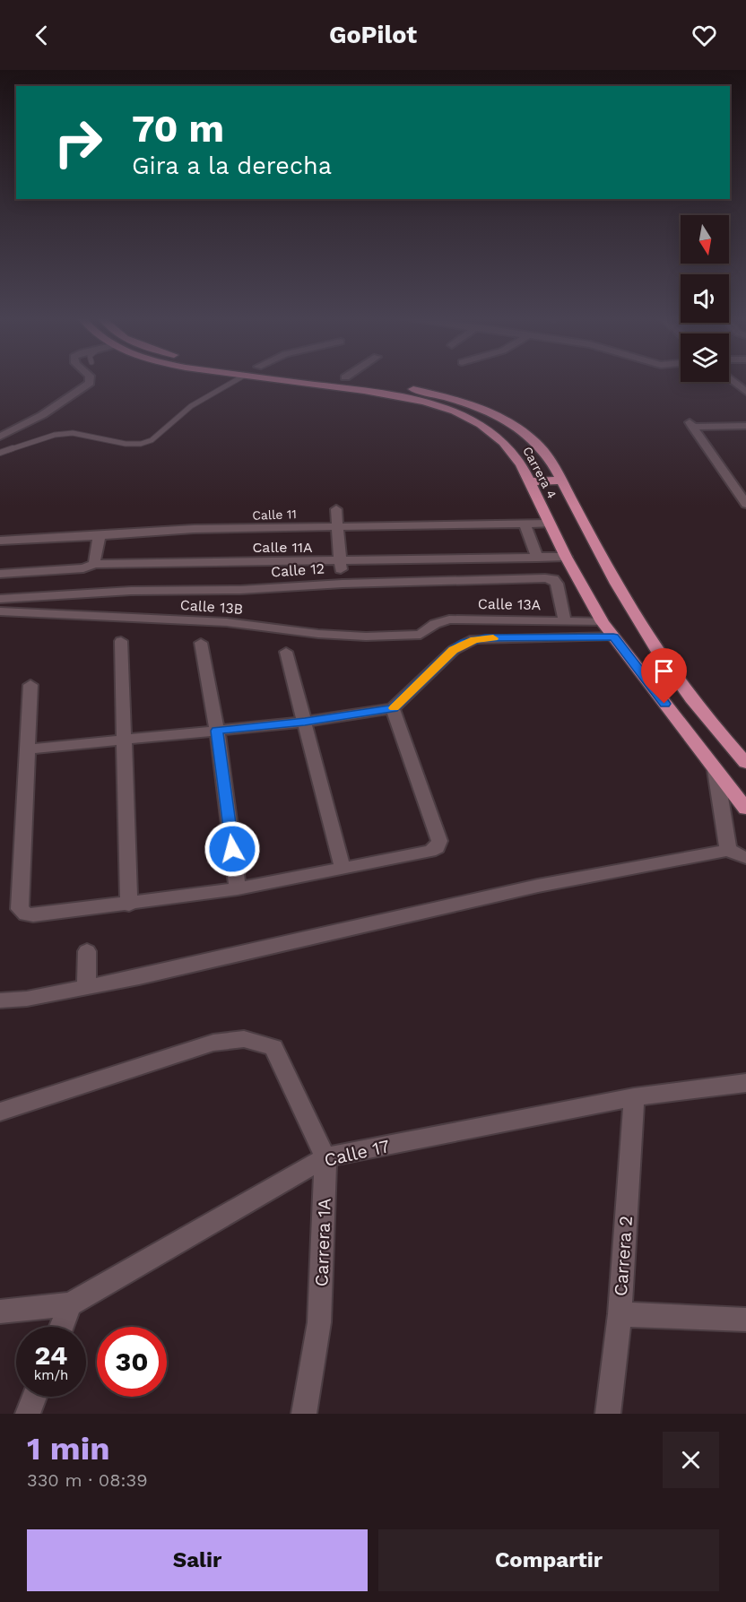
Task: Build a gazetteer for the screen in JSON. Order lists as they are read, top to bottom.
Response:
{
  "streets": {
    "highway": ["Carrera 4"],
    "street": [
      "Calle 11",
      "Calle 11A",
      "Calle 12",
      "Calle 13A",
      "Calle 13B",
      "Calle 17",
      "Carrera 1A",
      "Carrera 2"
    ]
  },
  "crossings": [
    ["Carrera 4", "Calle 11"],
    ["Carrera 4", "Calle 11A"],
    ["Carrera 4", "Calle 13A"],
    ["Calle 12", "Calle 13A"],
    ["Calle 13A", "Calle 13B"],
    ["Calle 17", "Carrera 1A"],
    ["Calle 17", "Carrera 2"]
  ],
  "north": "bottom",
  "page": {
    "header": "GoPilot",
    "turn": ["70 m", "Gira a la derecha"],
    "speed": "24 km/h",
    "limit": "30",
    "heading": ["1 min", "330 m · 08:39"],
    "buttons": ["Salir", "Compartir"]
  }
}
